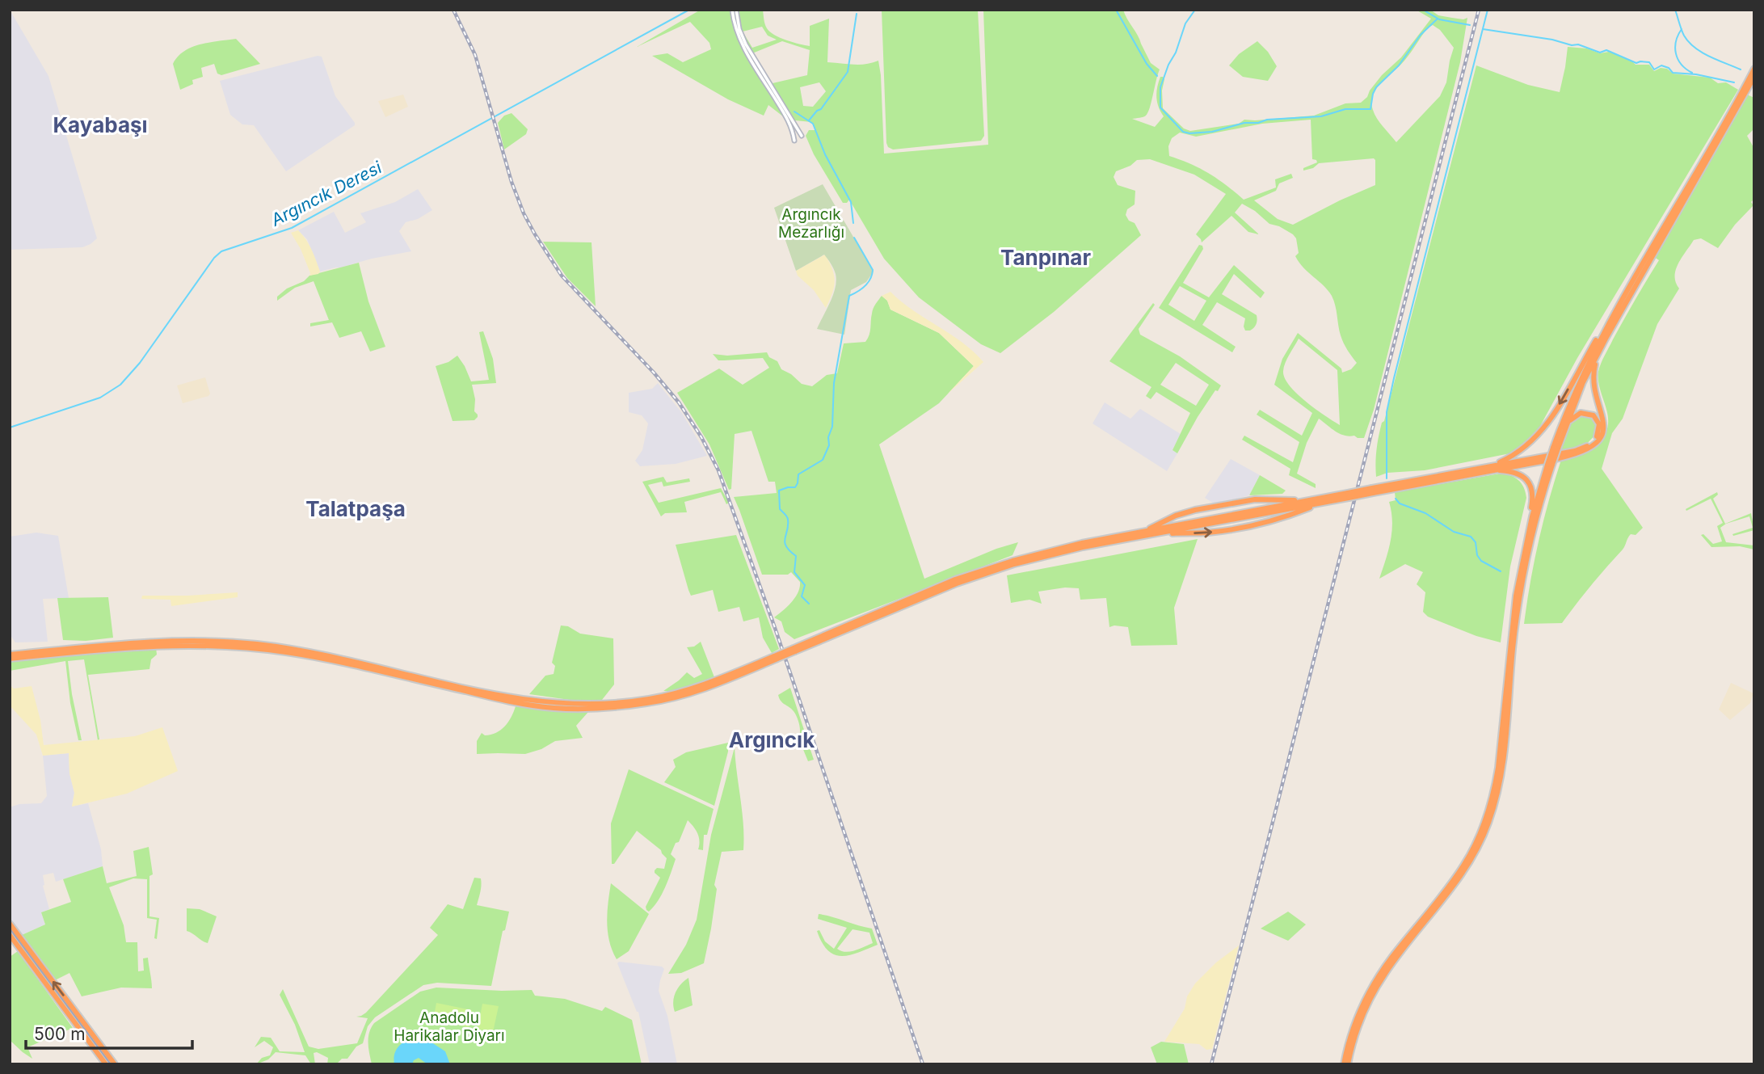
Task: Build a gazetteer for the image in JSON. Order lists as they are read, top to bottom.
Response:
{
  "districts": [
    "Kayabaşı",
    "Tanpınar",
    "Talatpaşa",
    "Argıncık"
  ],
  "water": ["Argıncık Deresi"],
  "parks": ["Argıncık Mezarlığı", "Anadolu Harikalar Diyarı"],
  "scale_bar": "500 m"
}
